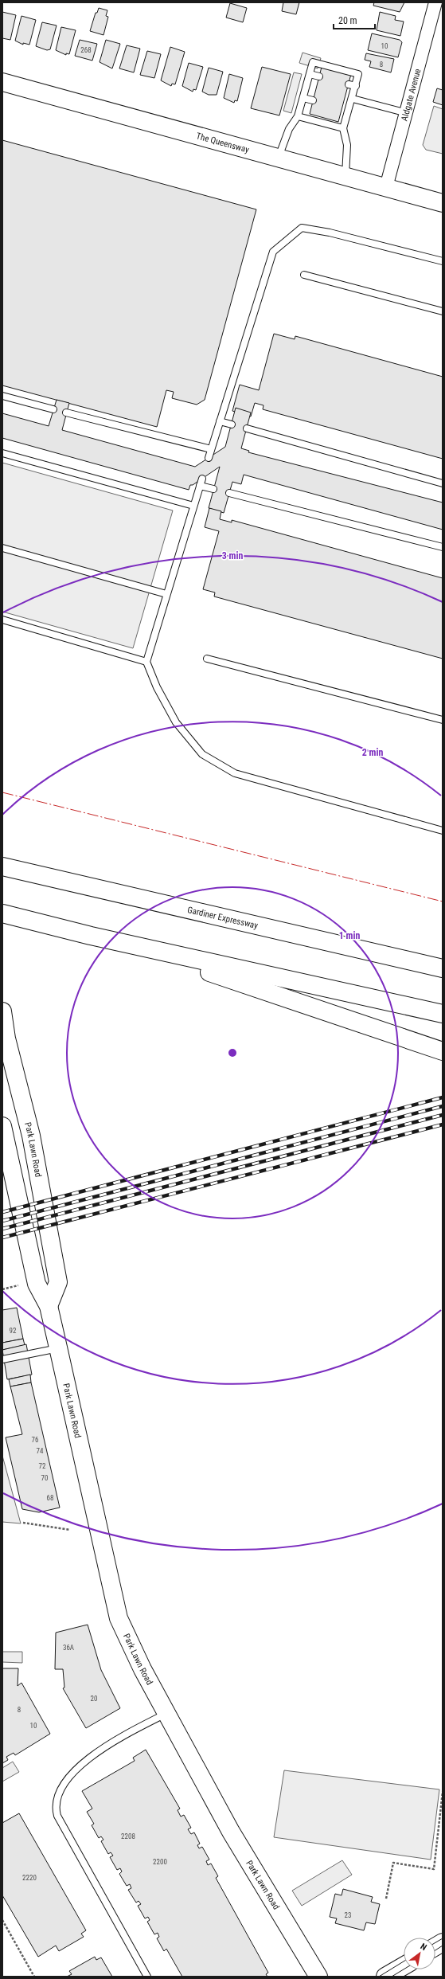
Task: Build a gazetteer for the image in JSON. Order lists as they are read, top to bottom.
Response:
{
  "streets": {
    "main road": ["The Queensway", "Gardiner Expressway", "Park Lawn Road"],
    "street": ["Aldgate Avenue"]
  },
  "crossings": [
    ["Aldgate Avenue", "The Queensway"]
  ],
  "house_numbers": [
    "10",
    "268",
    "8",
    "92",
    "76",
    "74",
    "72",
    "70",
    "68",
    "36A",
    "20",
    "8",
    "10",
    "2208",
    "2200",
    "2220",
    "23"
  ],
  "scale_bar": "20 m",
  "north": "top right",
  "rings": ["3 min", "2 min", "1 min"]
}
